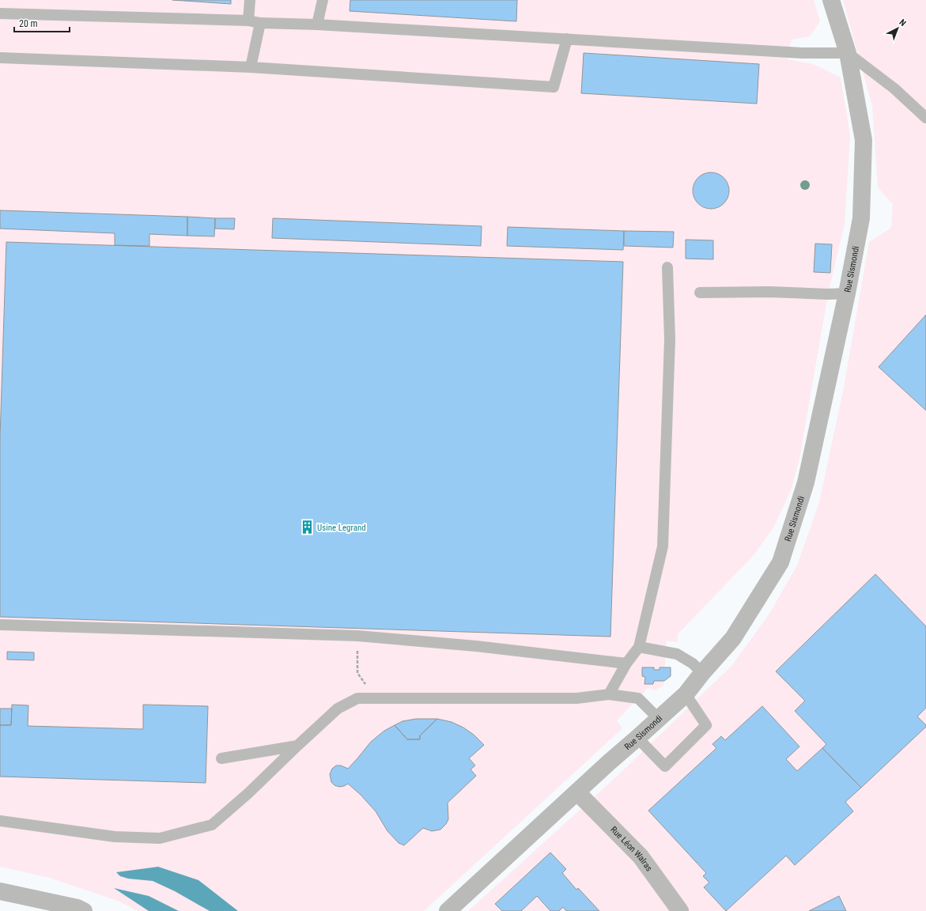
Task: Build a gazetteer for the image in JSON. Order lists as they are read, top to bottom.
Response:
{
  "streets": {
    "street": ["Rue Sismondi", "Rue Léon Walras"]
  },
  "crossings": [
    ["Rue Sismondi", "Rue Léon Walras"]
  ],
  "places": {
    "building": ["Usine Legrand"]
  },
  "scale_bar": "20 m",
  "north": "top right"
}
